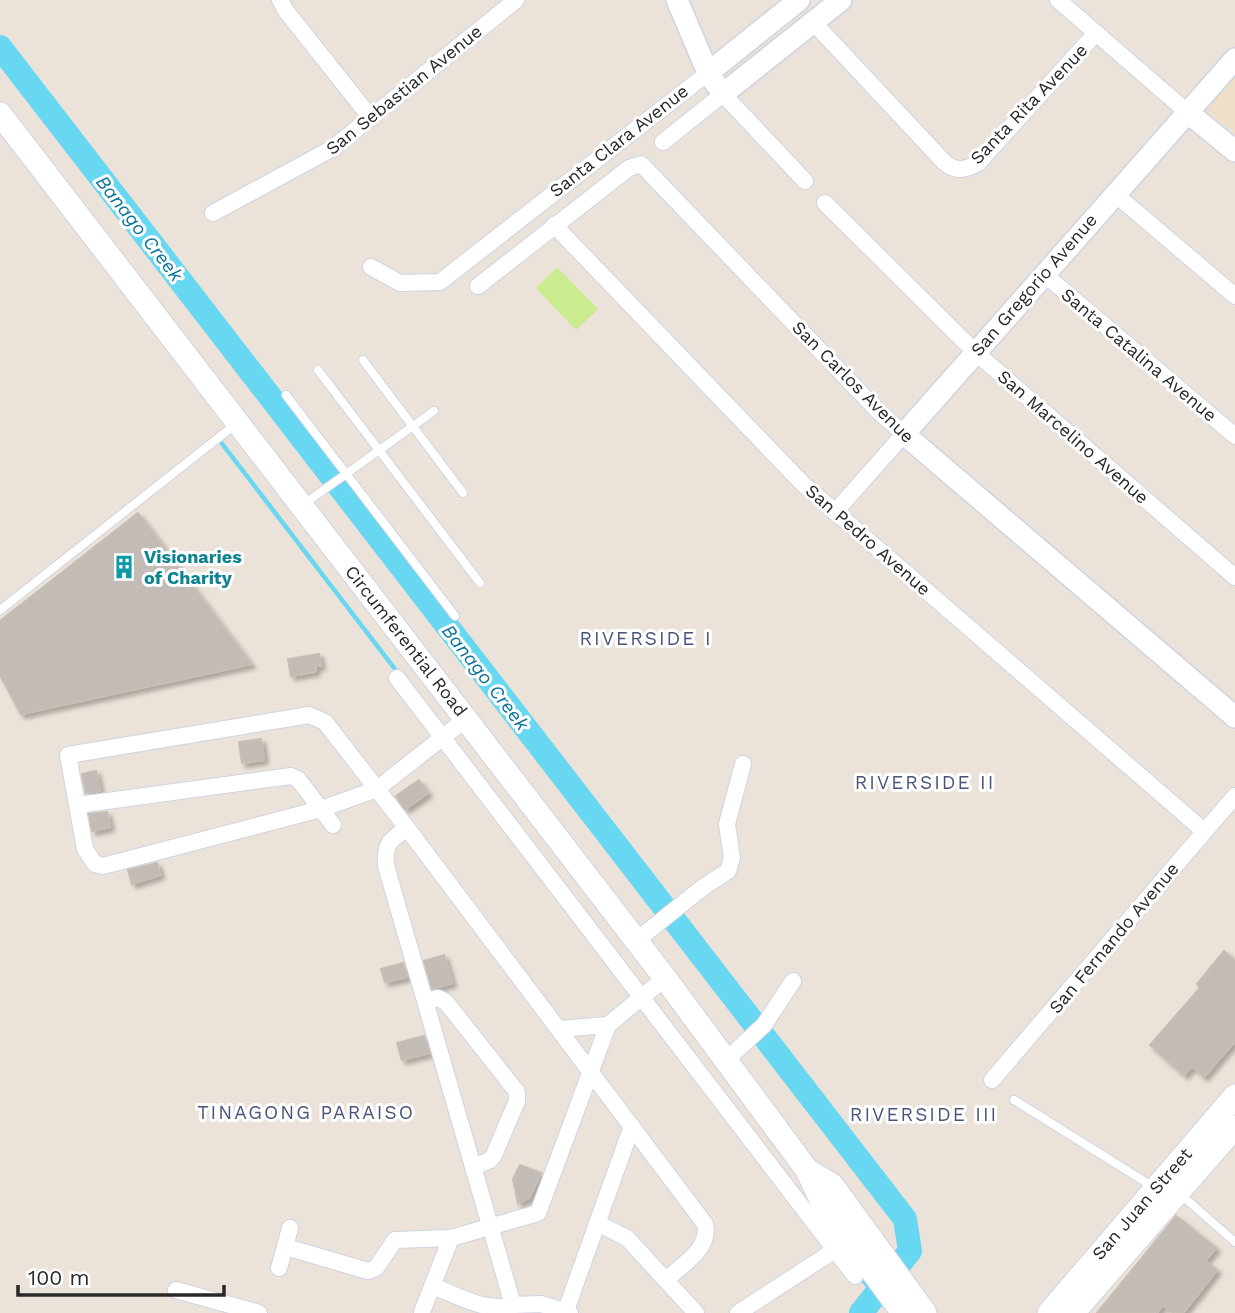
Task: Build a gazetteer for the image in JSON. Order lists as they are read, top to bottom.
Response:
{
  "streets": {
    "main road": ["Circumferential Road", "San Juan Street"],
    "street": [
      "San Sebastian Avenue",
      "Santa Rita Avenue",
      "Santa Clara Avenue",
      "San Gregorio Avenue",
      "Santa Catalina Avenue",
      "San Carlos Avenue",
      "San Marcelino Avenue",
      "San Pedro Avenue",
      "San Fernando Avenue"
    ]
  },
  "crossings": [
    ["Santa Rita Avenue", "Santa Clara Avenue"],
    ["San Gregorio Avenue", "Santa Catalina Avenue"],
    ["San Gregorio Avenue", "San Carlos Avenue"],
    ["San Gregorio Avenue", "San Marcelino Avenue"],
    ["San Gregorio Avenue", "San Pedro Avenue"],
    ["San Carlos Avenue", "San Pedro Avenue"],
    ["San Pedro Avenue", "San Fernando Avenue"]
  ],
  "districts": [
    "RIVERSIDE I",
    "RIVERSIDE II",
    "TINAGONG PARAISO",
    "RIVERSIDE III"
  ],
  "water": ["Banago Creek"],
  "places": {
    "building": ["Visionaries of Charity"]
  },
  "scale_bar": "100 m"
}
